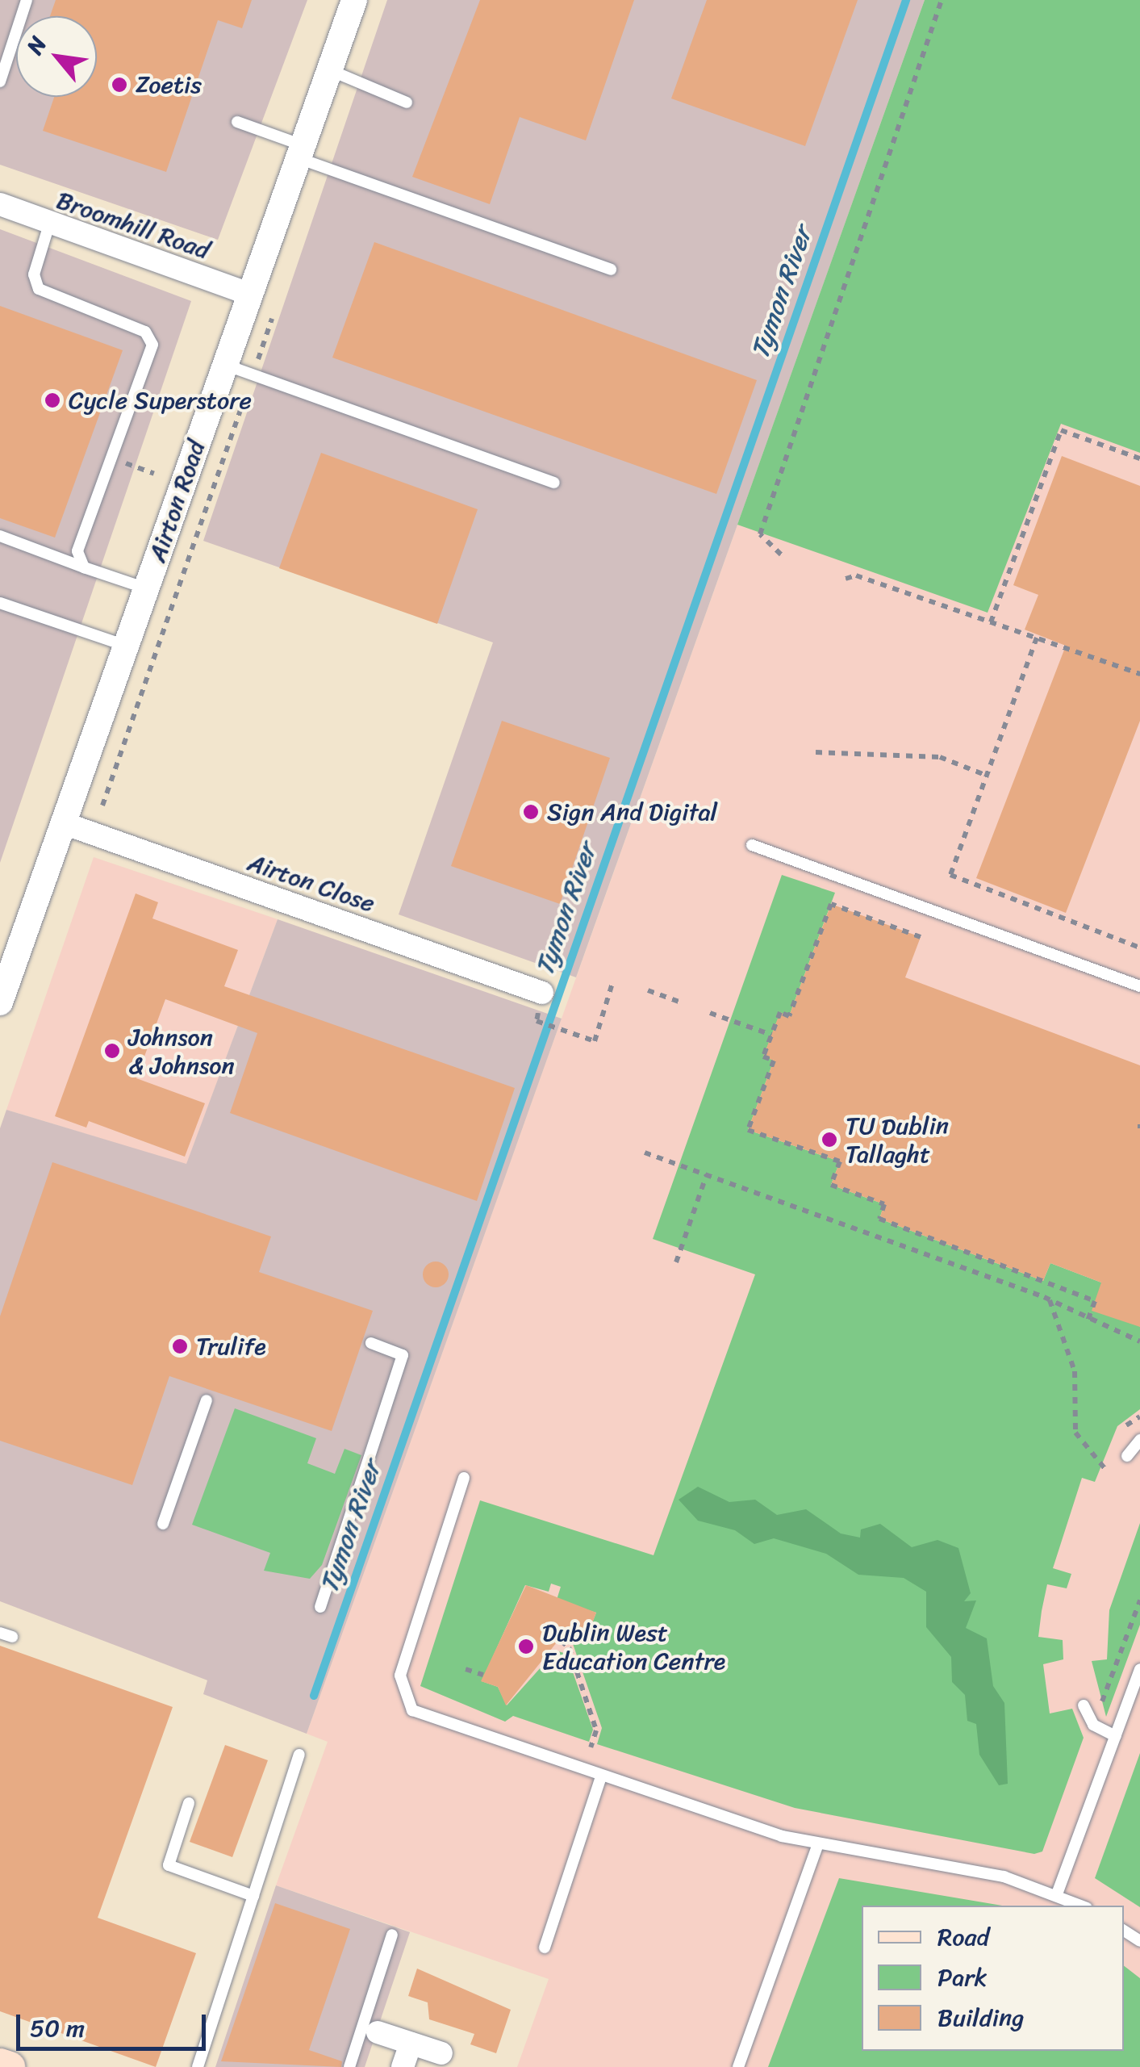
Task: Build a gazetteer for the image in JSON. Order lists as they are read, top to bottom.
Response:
{
  "streets": {
    "street": ["Broomhill Road", "Airton Road", "Airton Close"]
  },
  "crossings": [
    ["Broomhill Road", "Airton Road"],
    ["Airton Road", "Airton Close"]
  ],
  "water": ["Tymon River"],
  "places": [
    "Zoetis",
    "Cycle Superstore",
    "Sign And Digital",
    "Johnson & Johnson",
    "TU Dublin Tallaght",
    "Trulife",
    "Dublin West Education Centre"
  ],
  "legend": ["Road", "Park", "Building"],
  "scale_bar": "50 m",
  "north": "top left"
}
